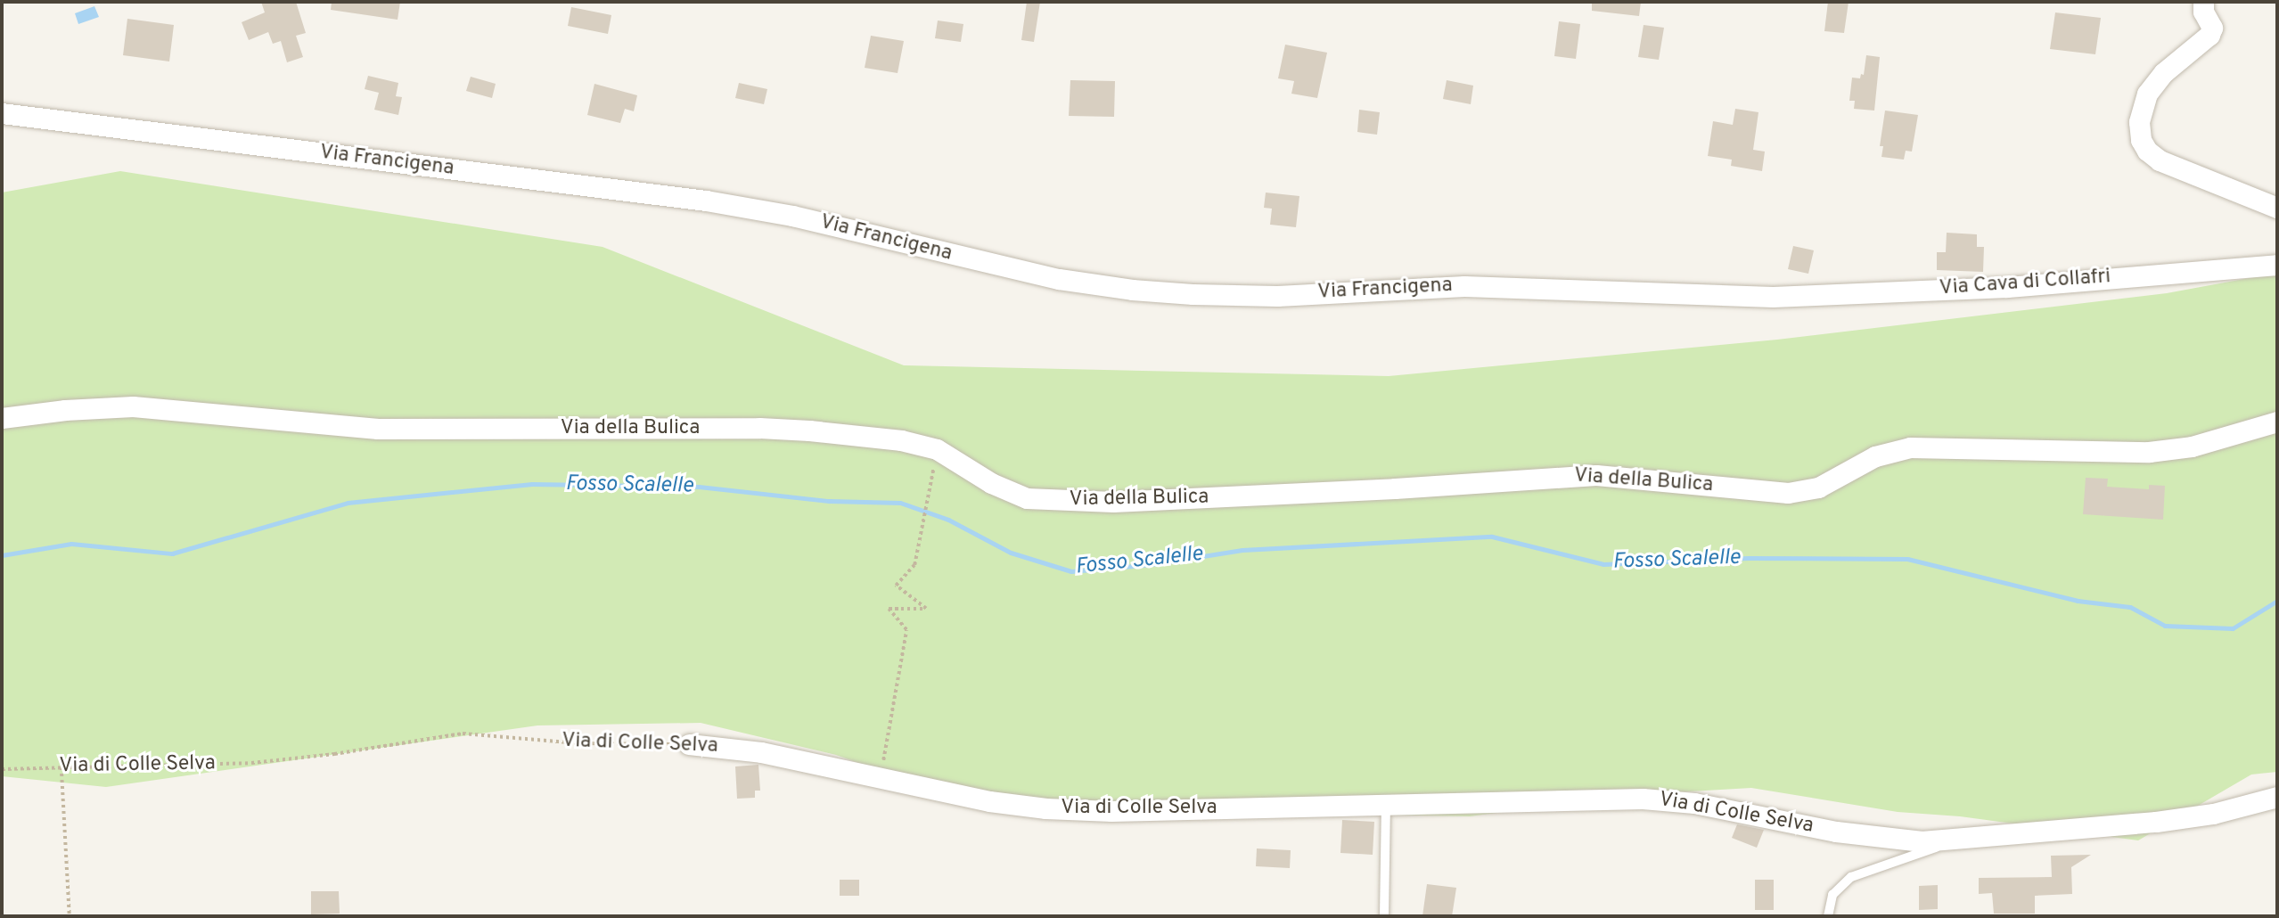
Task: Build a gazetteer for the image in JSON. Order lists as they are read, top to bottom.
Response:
{
  "streets": {
    "street": [
      "Via Francigena",
      "Via Cava di Collafri",
      "Via della Bulica",
      "Via di Colle Selva"
    ]
  },
  "crossings": [
    ["Via Francigena", "Via Cava di Collafri"]
  ],
  "water": ["Fosso Scalelle"]
}
